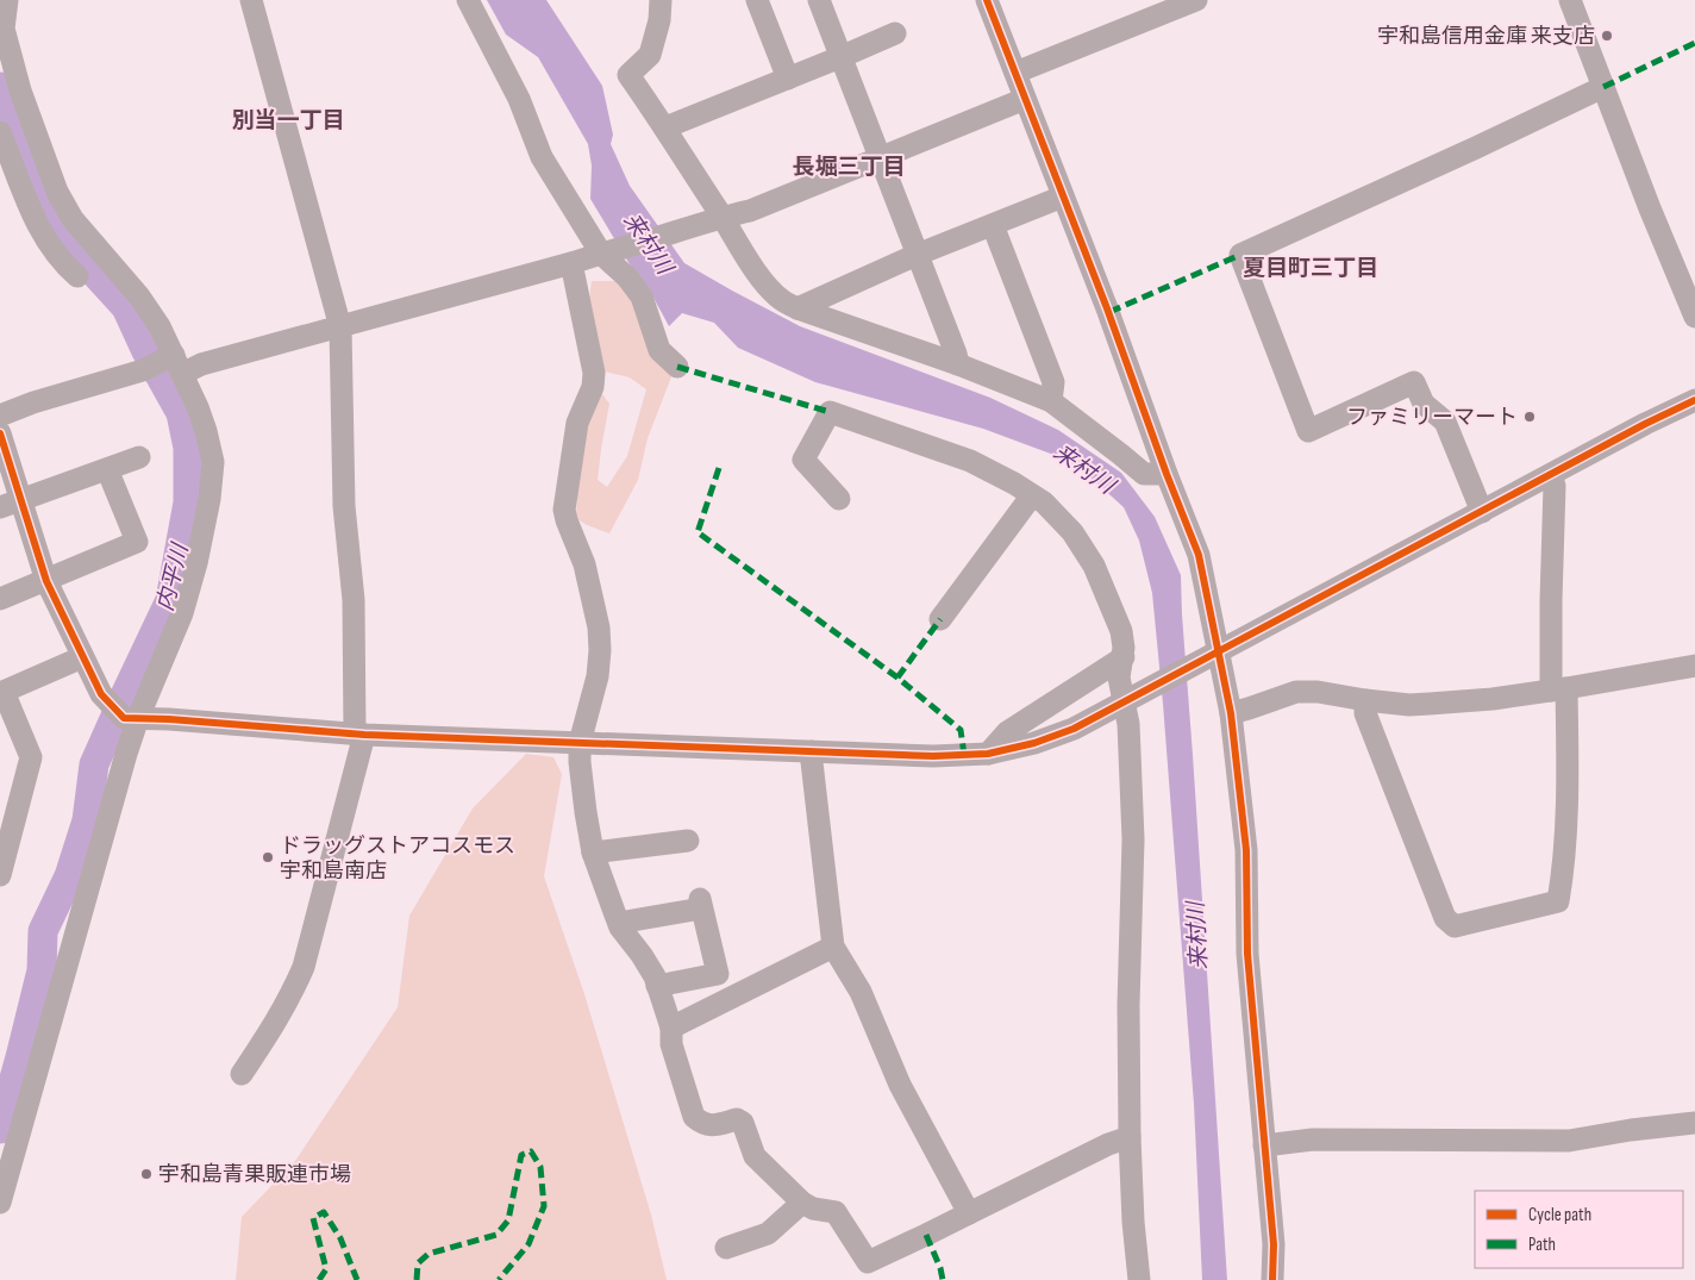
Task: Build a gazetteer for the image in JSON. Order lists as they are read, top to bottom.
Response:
{
  "districts": ["別当一丁目", "長堀三丁目", "夏目町三丁目"],
  "water": ["来村川", "内平川"],
  "places": [
    "宇和島信用金庫 来支店",
    "ファミリーマート",
    "ドラッグストアコスモス 宇和島南店",
    "宇和島青果販連市場"
  ],
  "legend": ["Cycle path", "Path"]
}
